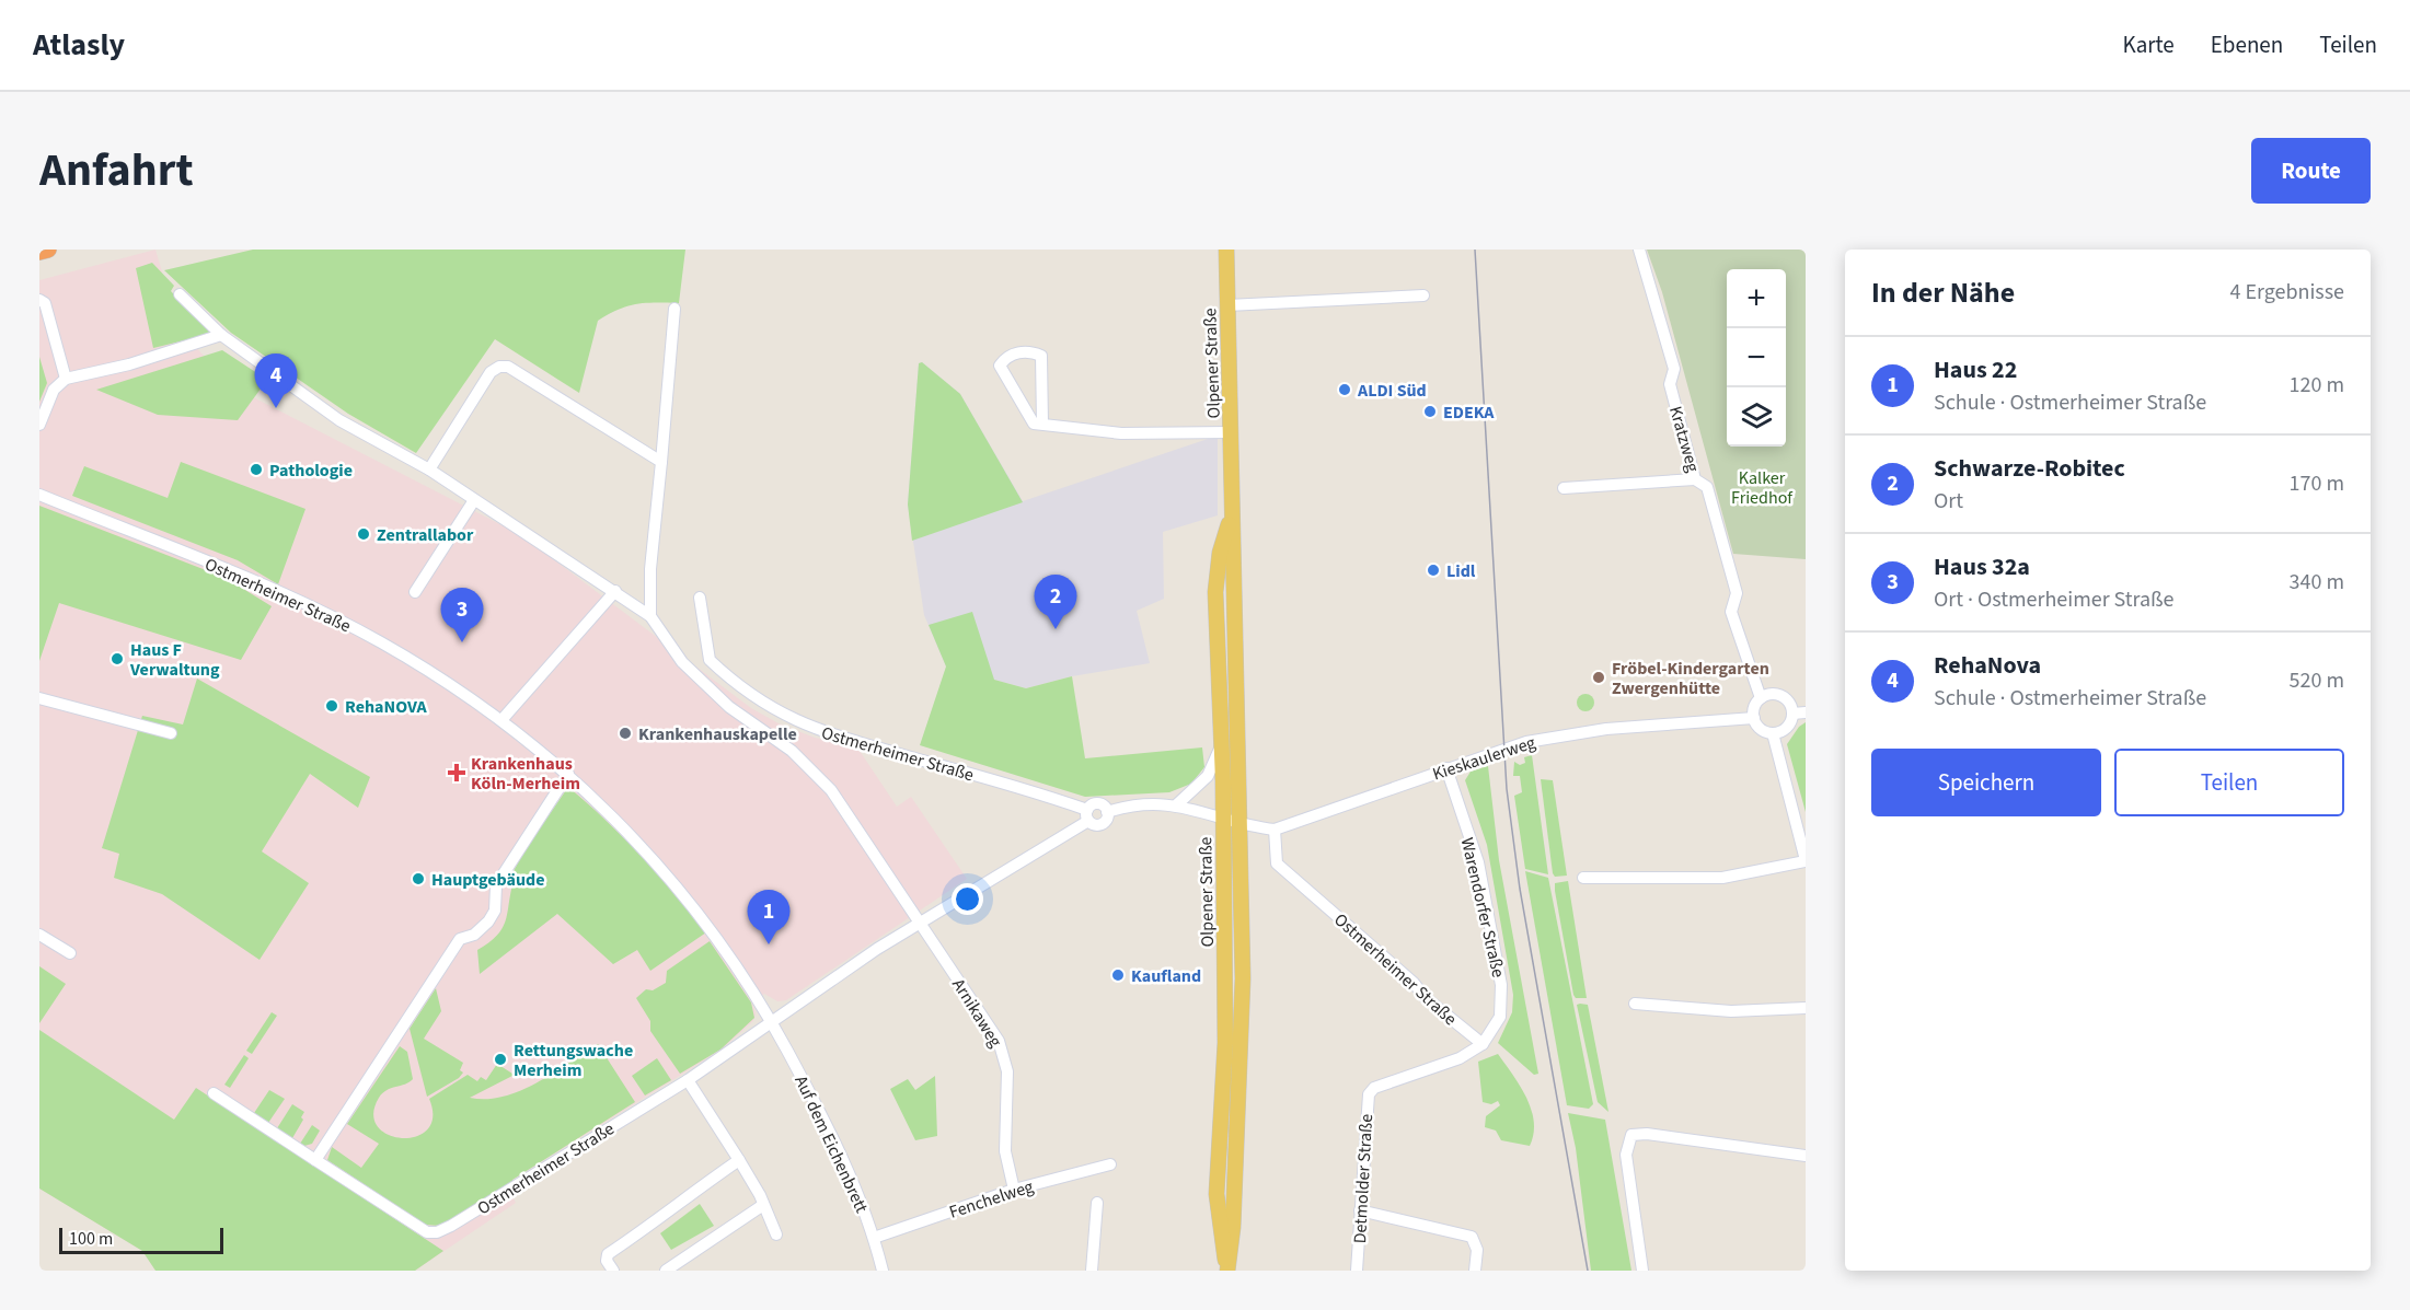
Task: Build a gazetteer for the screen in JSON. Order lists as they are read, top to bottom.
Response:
{
  "streets": {
    "main road": ["Olpener Straße"],
    "street": [
      "Kratzweg",
      "Ostmerheimer Straße",
      "Kieskaulerweg",
      "Warendorfer Straße",
      "Arnikaweg",
      "Auf dem Eichenbrett",
      "Detmolder Straße",
      "Fenchelweg"
    ]
  },
  "crossings": [
    ["Olpener Straße", "Kieskaulerweg"],
    ["Kratzweg", "Kieskaulerweg"],
    ["Ostmerheimer Straße", "Kieskaulerweg"],
    ["Ostmerheimer Straße", "Warendorfer Straße"],
    ["Ostmerheimer Straße", "Arnikaweg"],
    ["Ostmerheimer Straße", "Auf dem Eichenbrett"],
    ["Ostmerheimer Straße", "Detmolder Straße"],
    ["Kieskaulerweg", "Warendorfer Straße"],
    ["Warendorfer Straße", "Detmolder Straße"],
    ["Arnikaweg", "Fenchelweg"],
    ["Auf dem Eichenbrett", "Fenchelweg"]
  ],
  "parks": ["Kalker Friedhof"],
  "places": {
    "other": [
      "ALDI Süd",
      "EDEKA",
      "Pathologie",
      "Zentrallabor",
      "Lidl",
      "Haus F Verwaltung",
      "Fröbel-Kindergarten Zwergenhütte",
      "RehaNOVA",
      "Krankenhauskapelle",
      "Hauptgebäude",
      "Kaufland",
      "Rettungswache Merheim"
    ],
    "health": ["Krankenhaus Köln-Merheim"]
  },
  "scale_bar": "100 m",
  "page": {
    "header": "Atlasly",
    "nav": ["Karte", "Ebenen", "Teilen"],
    "title": "Anfahrt",
    "buttons": [
      "Route",
      ["Speichern", "Teilen"]
    ],
    "heading": ["In der Nähe", "4 Ergebnisse"],
    "map_buttons": ["+", "−"],
    "list": [
      {
        "mark": "1",
        "name": "Haus 22",
        "note": "Schule · Ostmerheimer Straße",
        "value": "120 m"
      },
      {
        "mark": "2",
        "name": "Schwarze-Robitec",
        "note": "Ort",
        "value": "170 m"
      },
      {
        "mark": "3",
        "name": "Haus 32a",
        "note": "Ort · Ostmerheimer Straße",
        "value": "340 m"
      },
      {
        "mark": "4",
        "name": "RehaNova",
        "note": "Schule · Ostmerheimer Straße",
        "value": "520 m"
      }
    ],
    "pins": [
      "4",
      "2",
      "3",
      "1"
    ],
    "scale": "100 m"
  }
}
